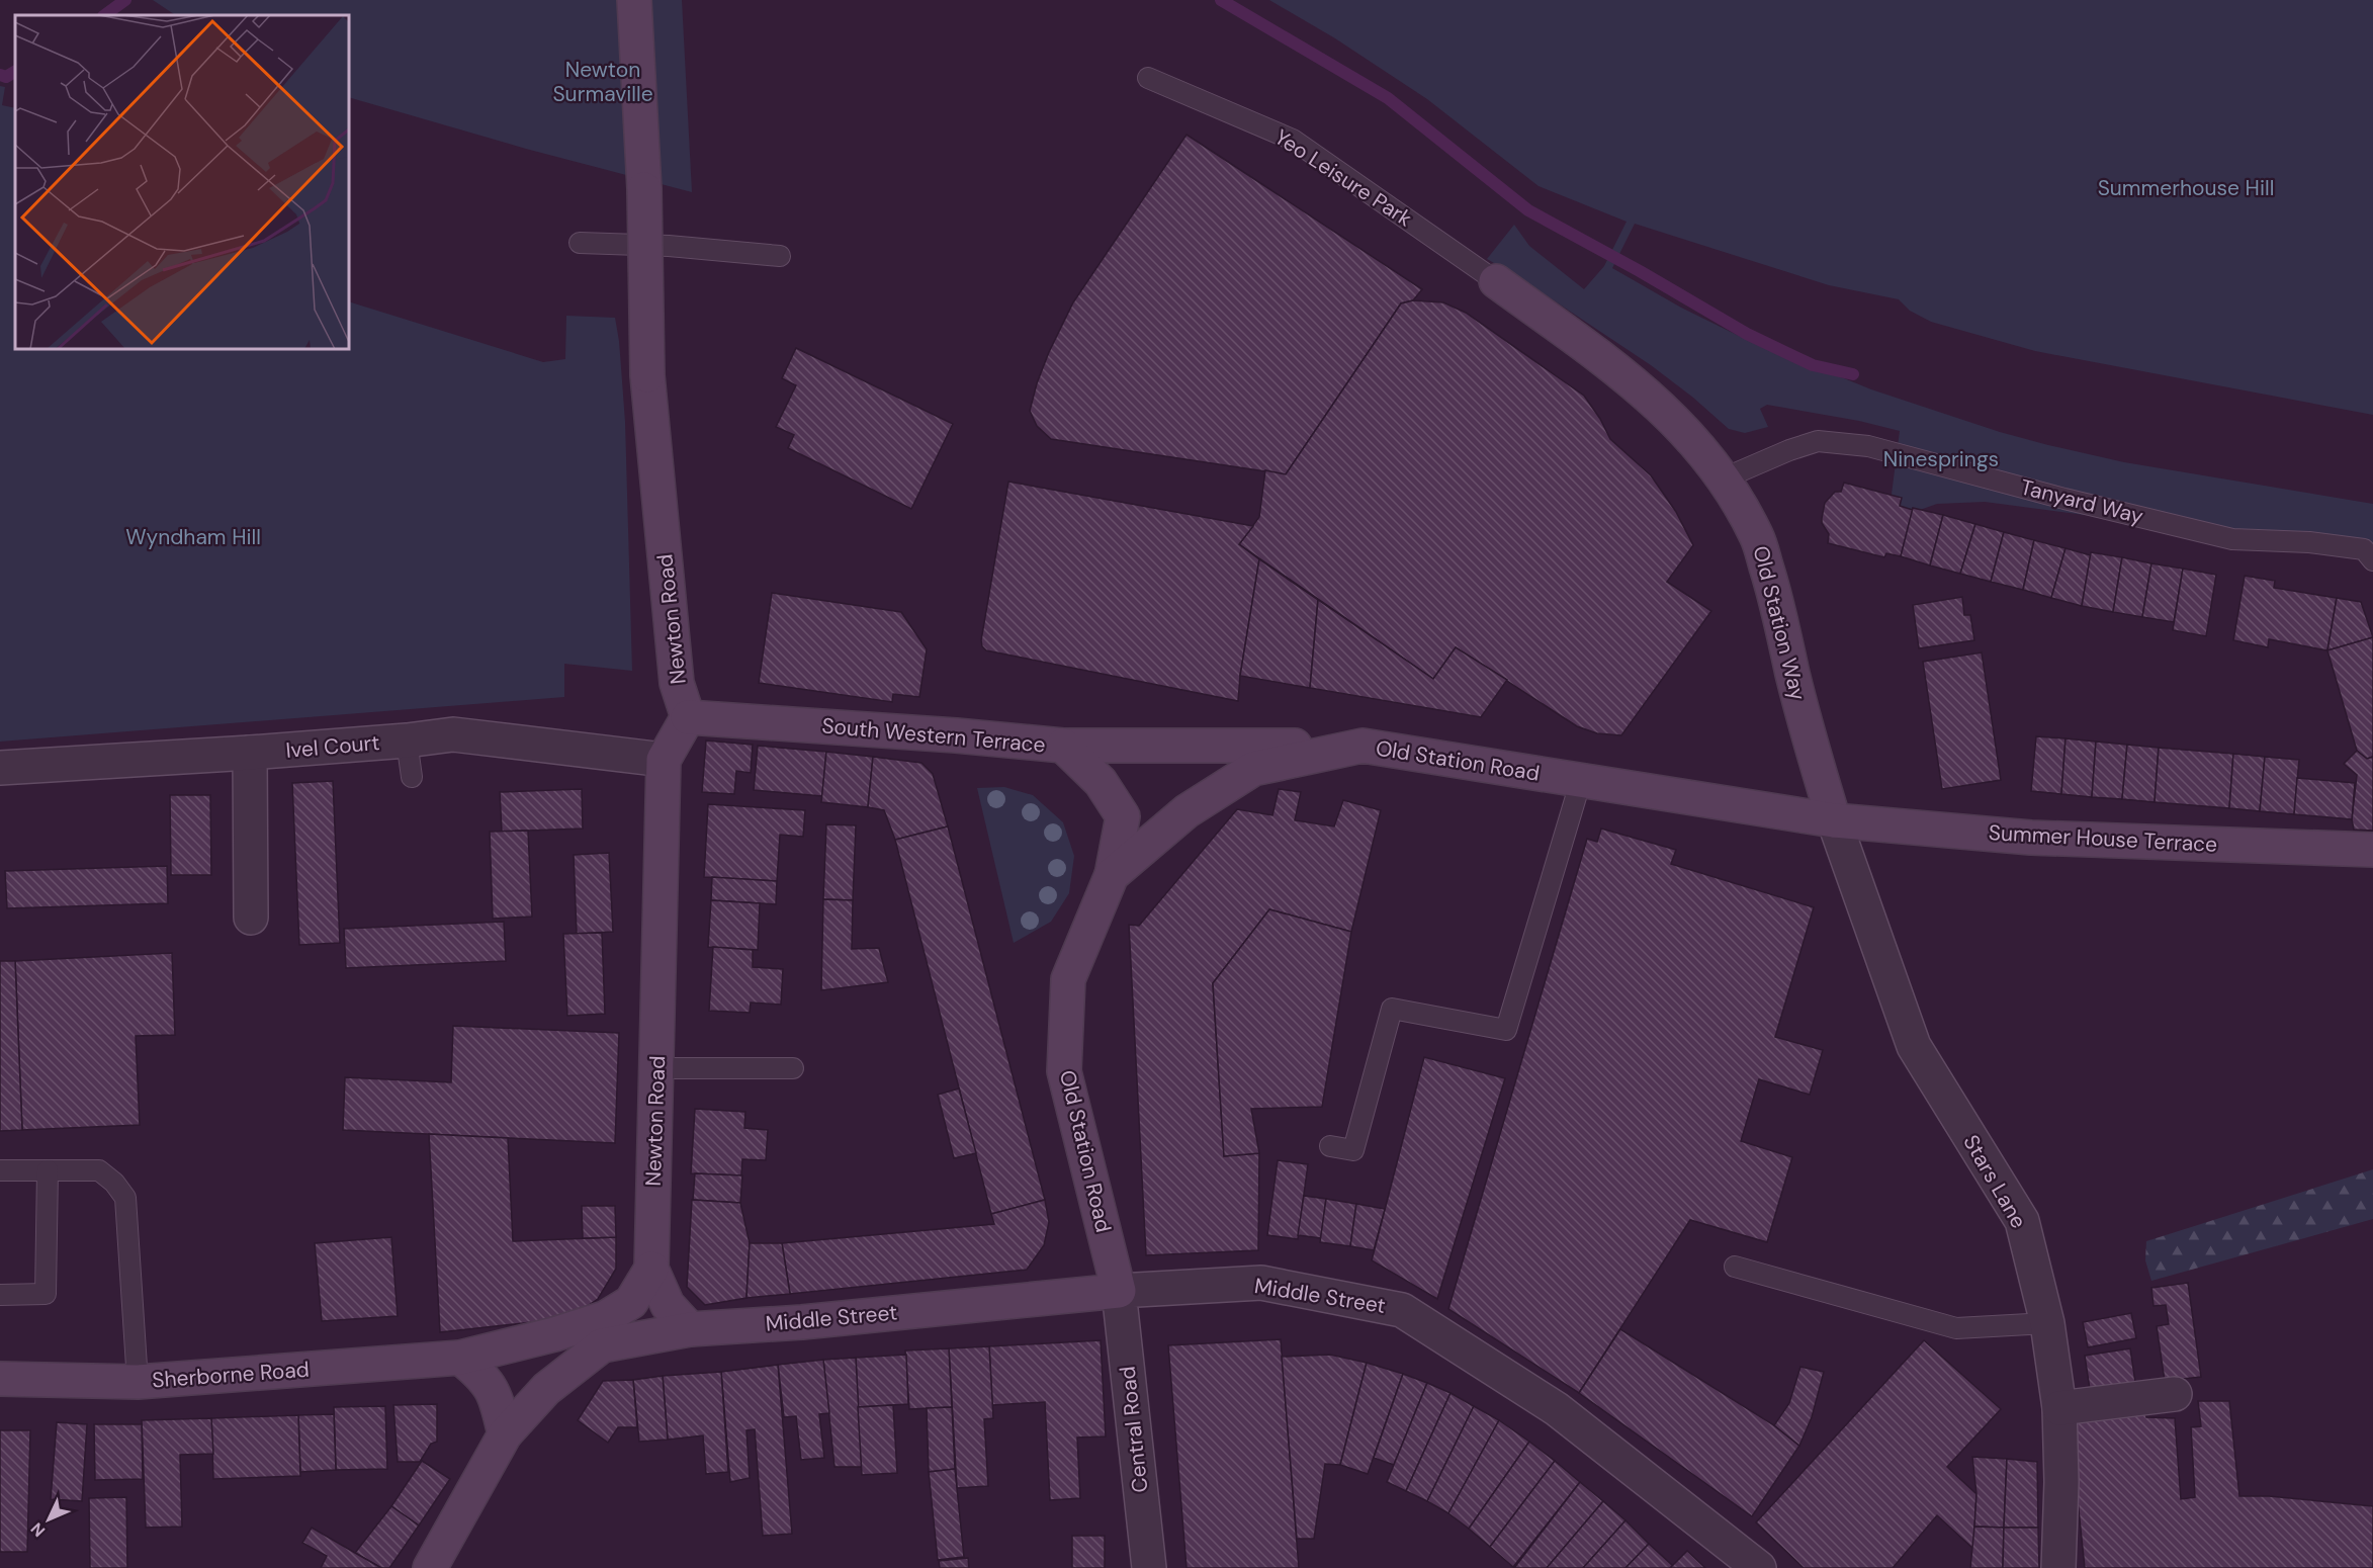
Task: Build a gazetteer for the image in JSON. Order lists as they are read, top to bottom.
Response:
{
  "streets": {
    "street": [
      "Newton Road",
      "Old Station Way",
      "South Western Terrace",
      "Ivel Court",
      "Old Station Road",
      "Summer House Terrace",
      "Stars Lane",
      "Middle Street",
      "Sherborne Road",
      "Central Road"
    ],
    "lane": ["Yeo Leisure Park", "Tanyard Way"]
  },
  "crossings": [
    ["Yeo Leisure Park", "Old Station Way"],
    ["Tanyard Way", "Old Station Way"],
    ["Newton Road", "South Western Terrace"],
    ["Newton Road", "Ivel Court"],
    ["Newton Road", "Sherborne Road"],
    ["Old Station Way", "Old Station Road"],
    ["Old Station Way", "Summer House Terrace"],
    ["Old Station Way", "Stars Lane"],
    ["South Western Terrace", "Old Station Road"],
    ["Old Station Road", "Summer House Terrace"],
    ["Old Station Road", "Stars Lane"],
    ["Old Station Road", "Middle Street"],
    ["Old Station Road", "Central Road"],
    ["Summer House Terrace", "Stars Lane"],
    ["Middle Street", "Central Road"]
  ],
  "parks": [
    "Newton Surmaville",
    "Summerhouse Hill",
    "Ninesprings",
    "Wyndham Hill"
  ],
  "north": "bottom left"
}
